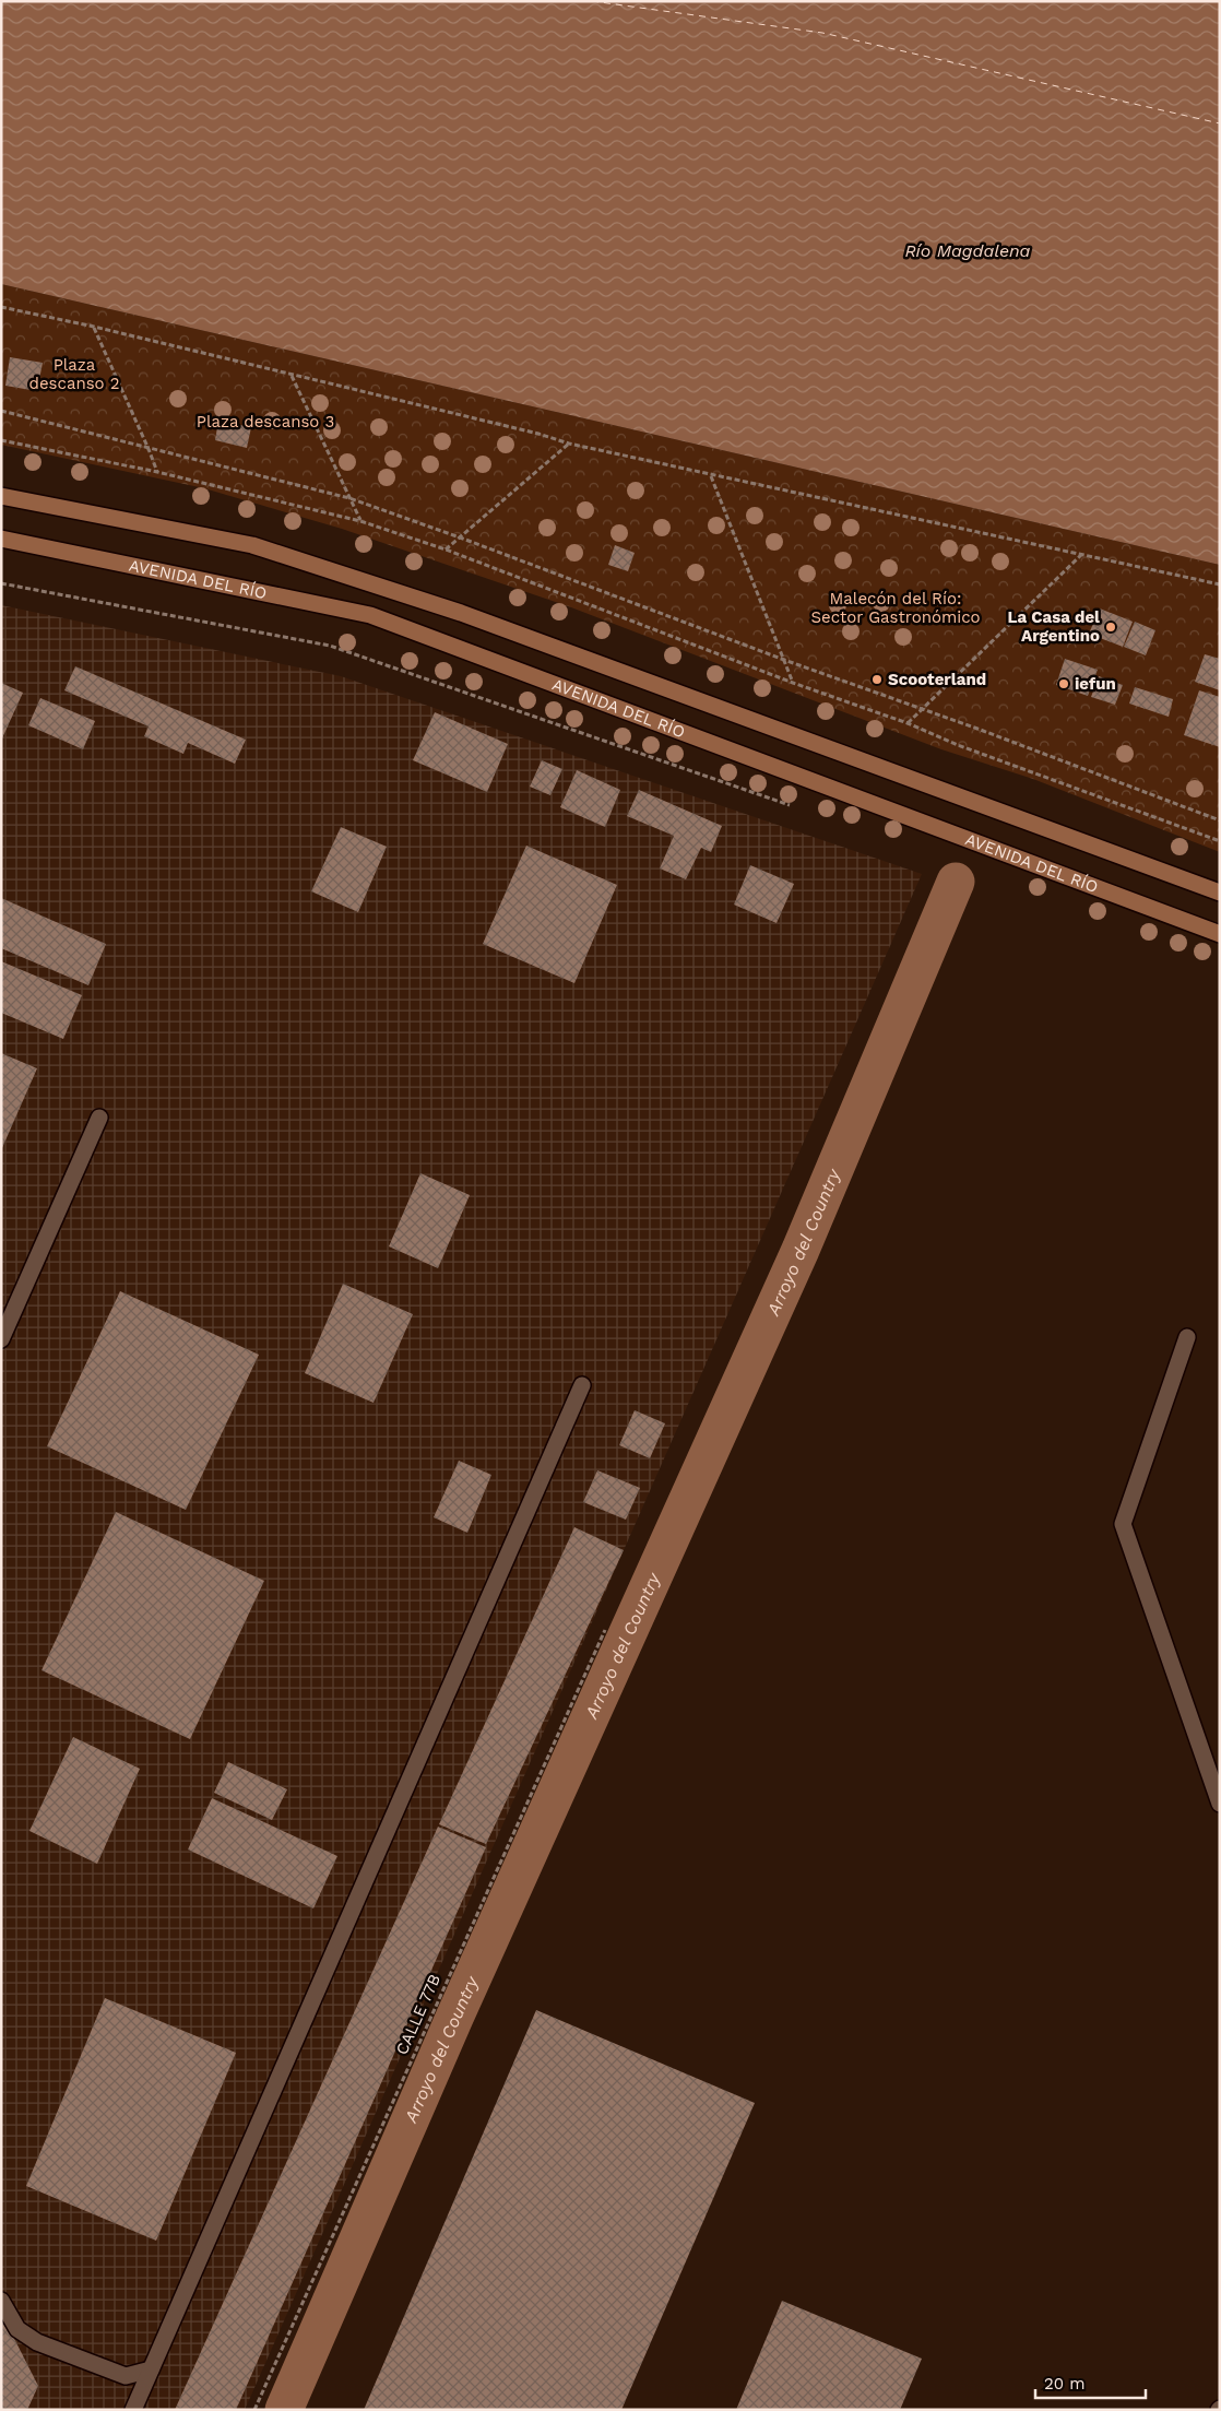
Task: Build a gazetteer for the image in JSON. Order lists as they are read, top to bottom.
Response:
{
  "streets": {
    "main road": ["AVENIDA DEL RÍO"],
    "path": ["CALLE 77B"]
  },
  "water": ["Río Magdalena", "Arroyo del Country"],
  "parks": ["Plaza descanso 2", "Plaza descanso 3", "Malecón del Río: Sector Gastronómico"],
  "places": ["La Casa del Argentino", "Scooterland", "iefun"],
  "scale_bar": "20 m"
}
